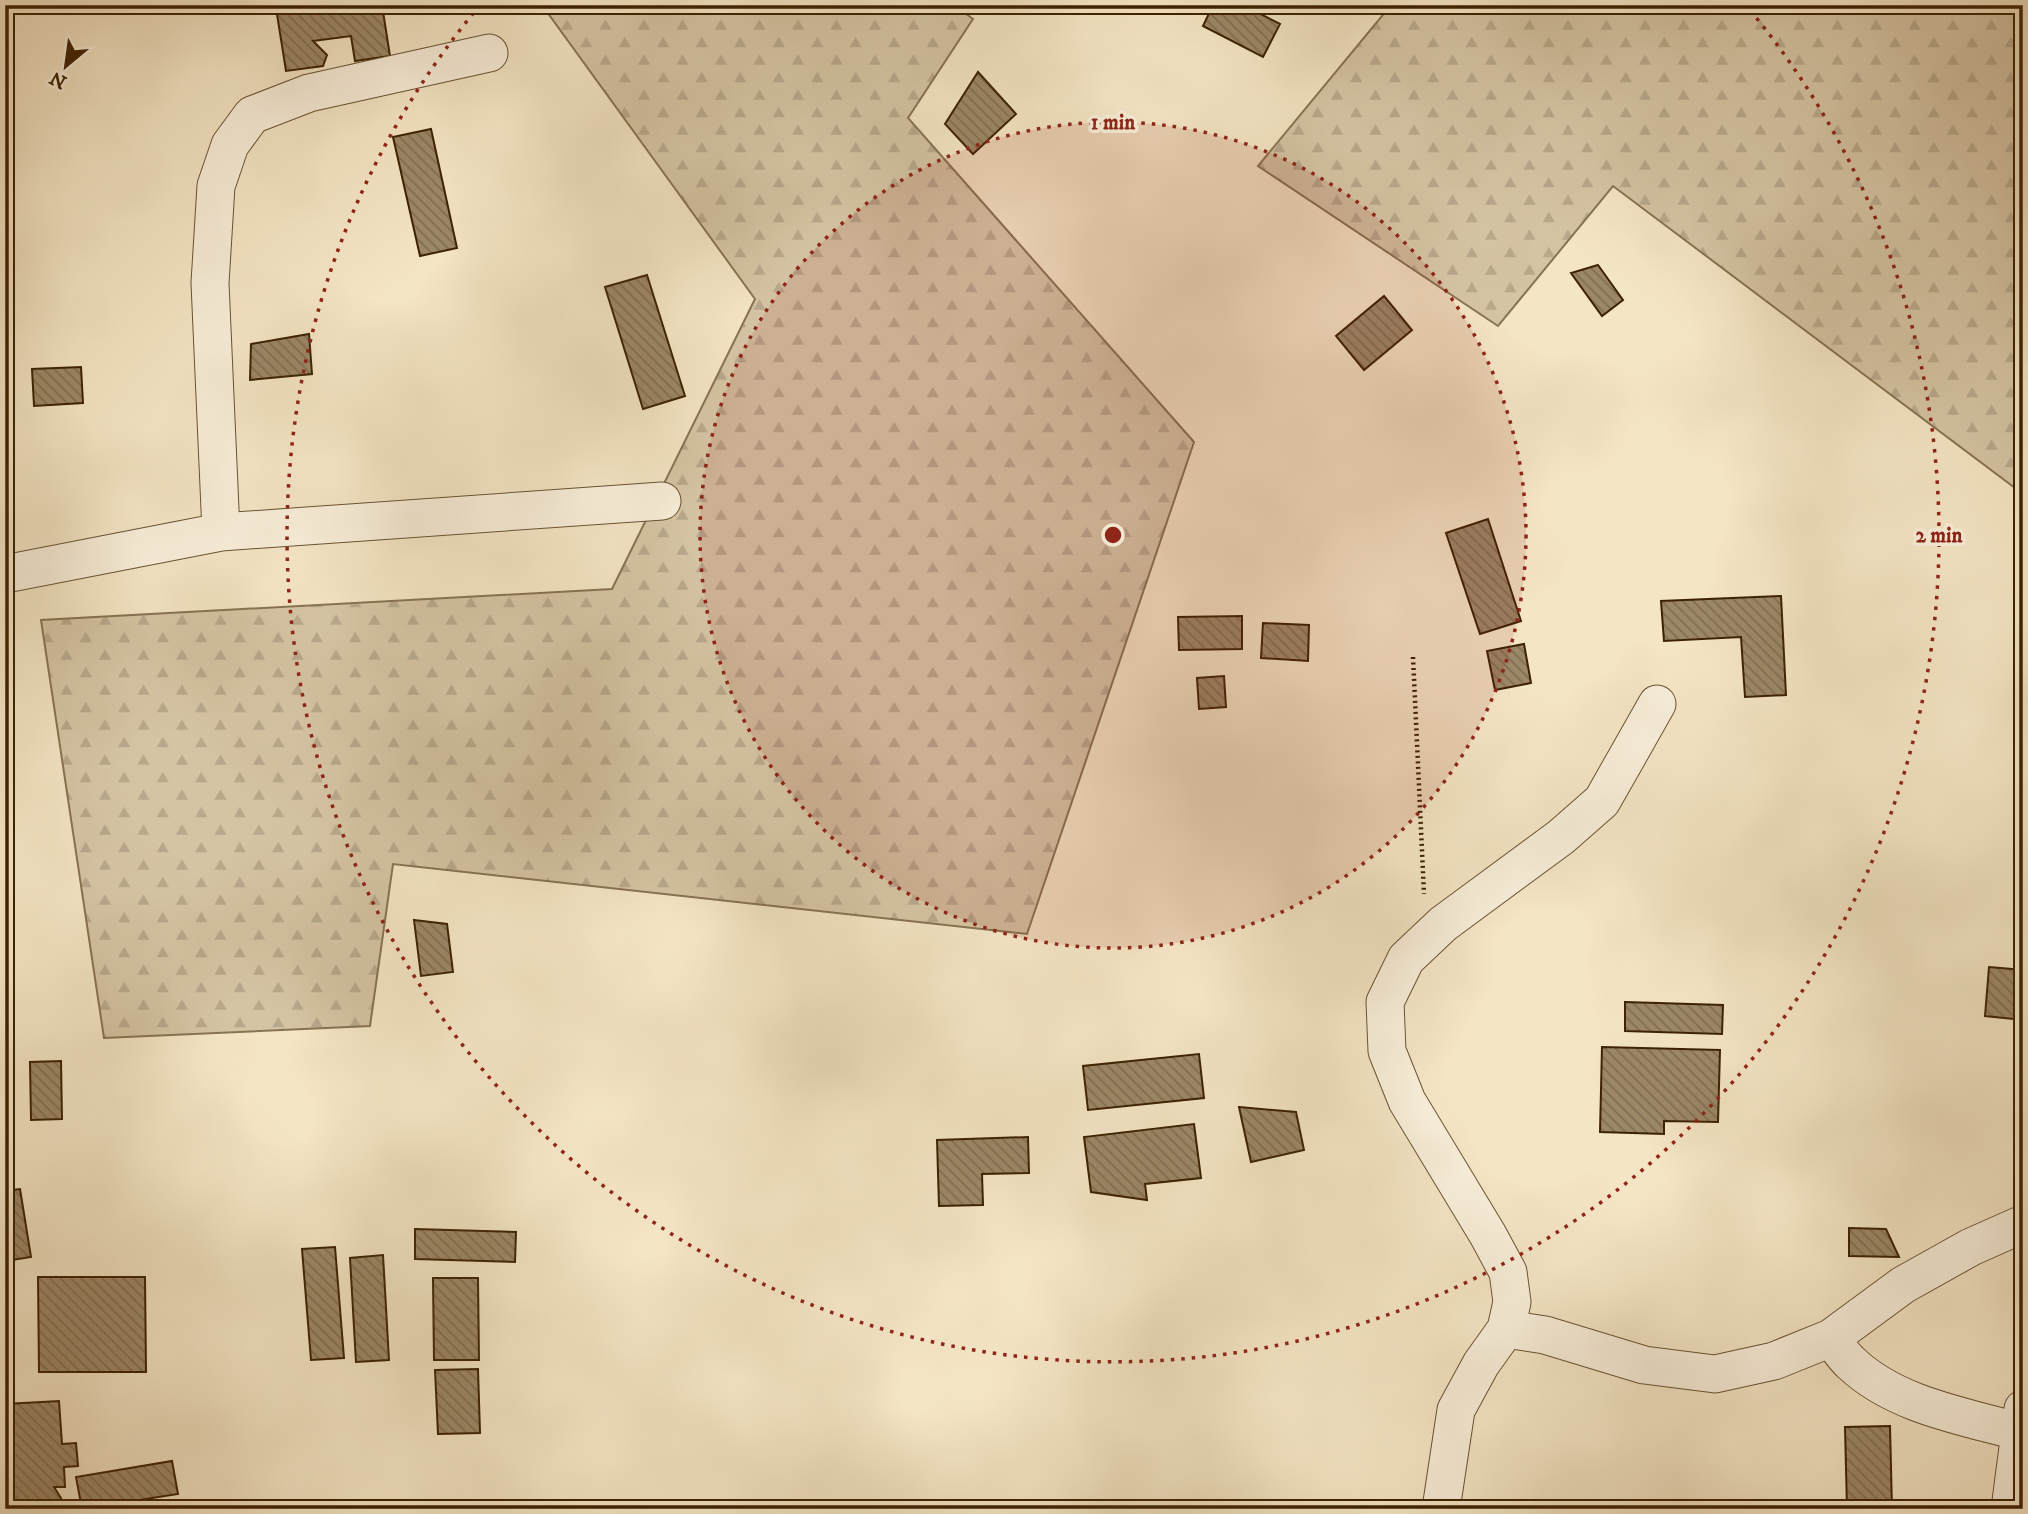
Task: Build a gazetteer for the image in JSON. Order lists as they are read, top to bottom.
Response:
{
  "north": "bottom left",
  "rings": ["1 min", "2 min"]
}
